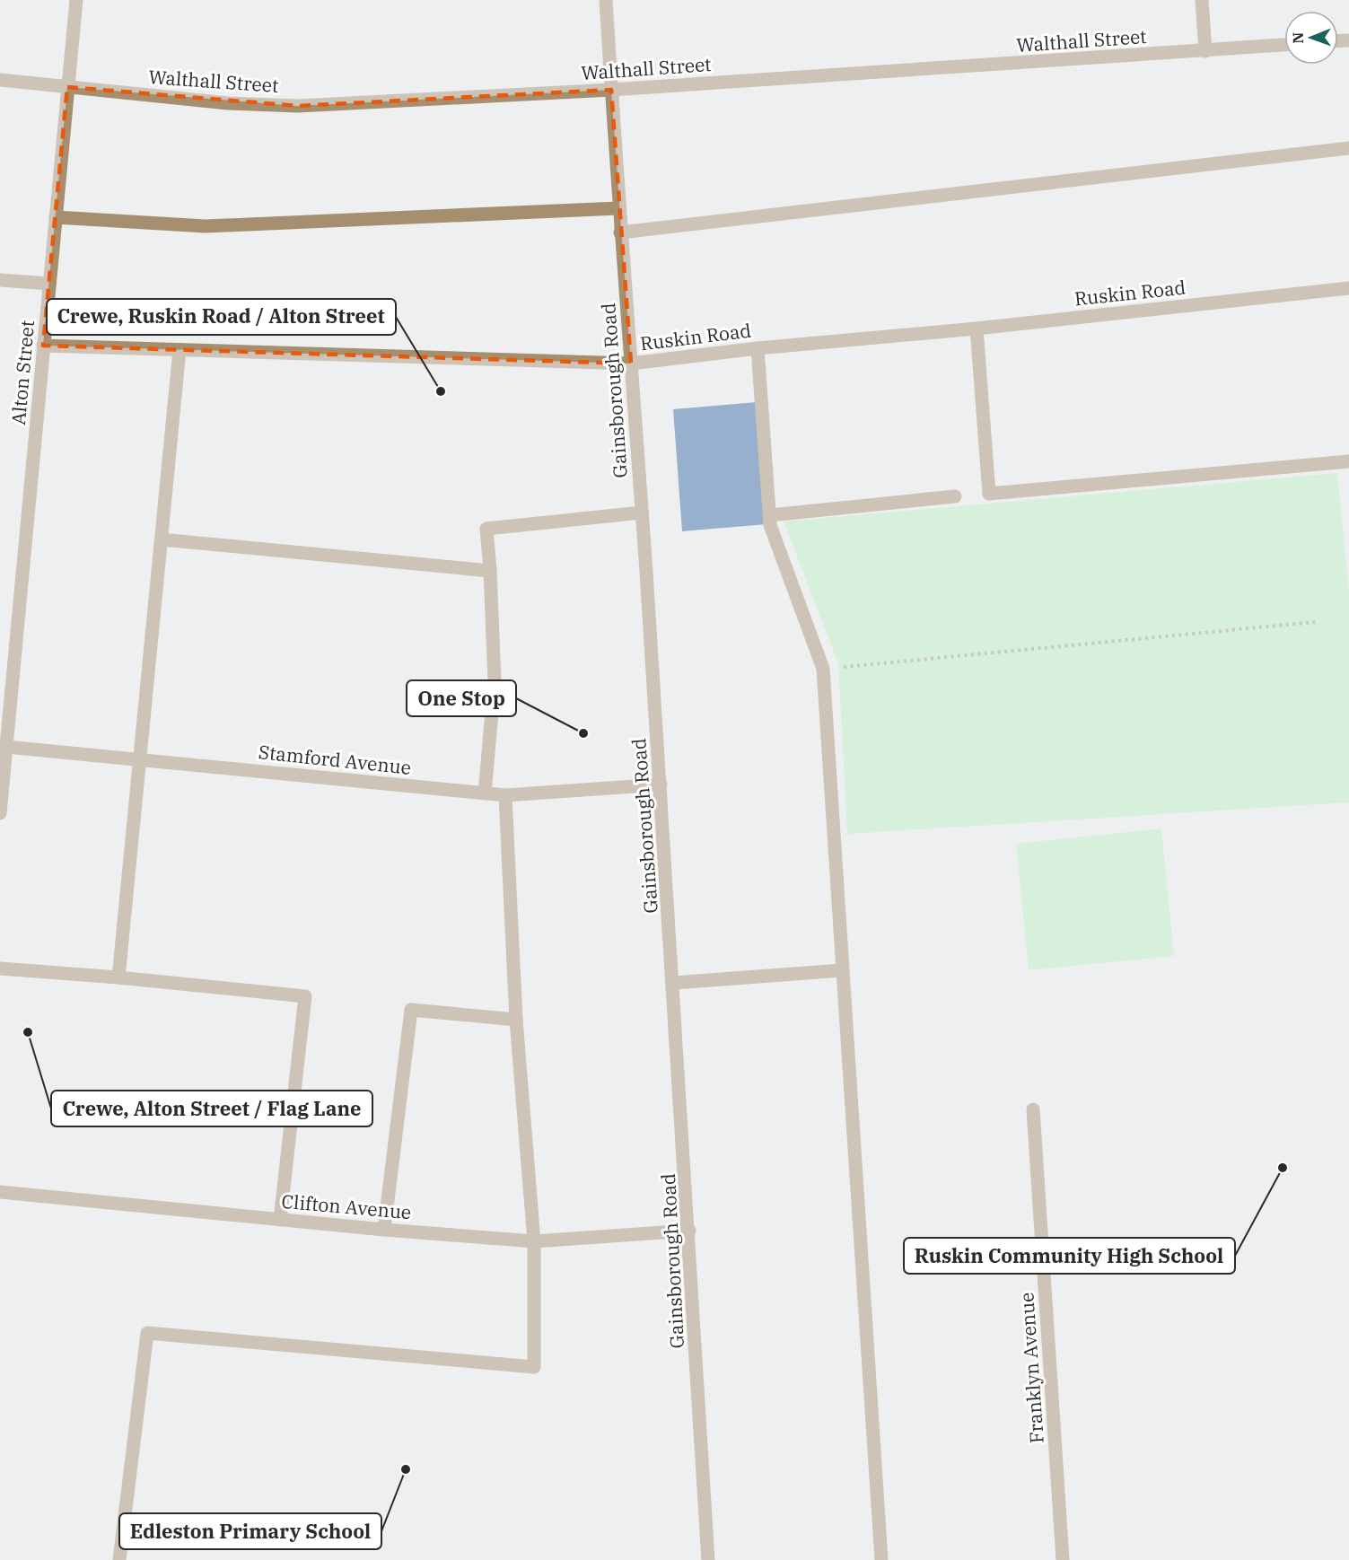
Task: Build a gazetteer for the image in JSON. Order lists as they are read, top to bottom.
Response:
{
  "streets": {
    "street": [
      "Walthall Street",
      "Ruskin Road",
      "Alton Street",
      "Gainsborough Road",
      "Stamford Avenue",
      "Clifton Avenue",
      "Franklyn Avenue"
    ]
  },
  "crossings": [
    ["Walthall Street", "Alton Street"],
    ["Walthall Street", "Gainsborough Road"],
    ["Ruskin Road", "Alton Street"],
    ["Ruskin Road", "Gainsborough Road"],
    ["Alton Street", "Stamford Avenue"],
    ["Gainsborough Road", "Stamford Avenue"],
    ["Gainsborough Road", "Clifton Avenue"]
  ],
  "places": [
    "Crewe, Ruskin Road / Alton Street",
    "One Stop",
    "Crewe, Alton Street / Flag Lane",
    "Ruskin Community High School",
    "Edleston Primary School"
  ],
  "north": "left"
}
